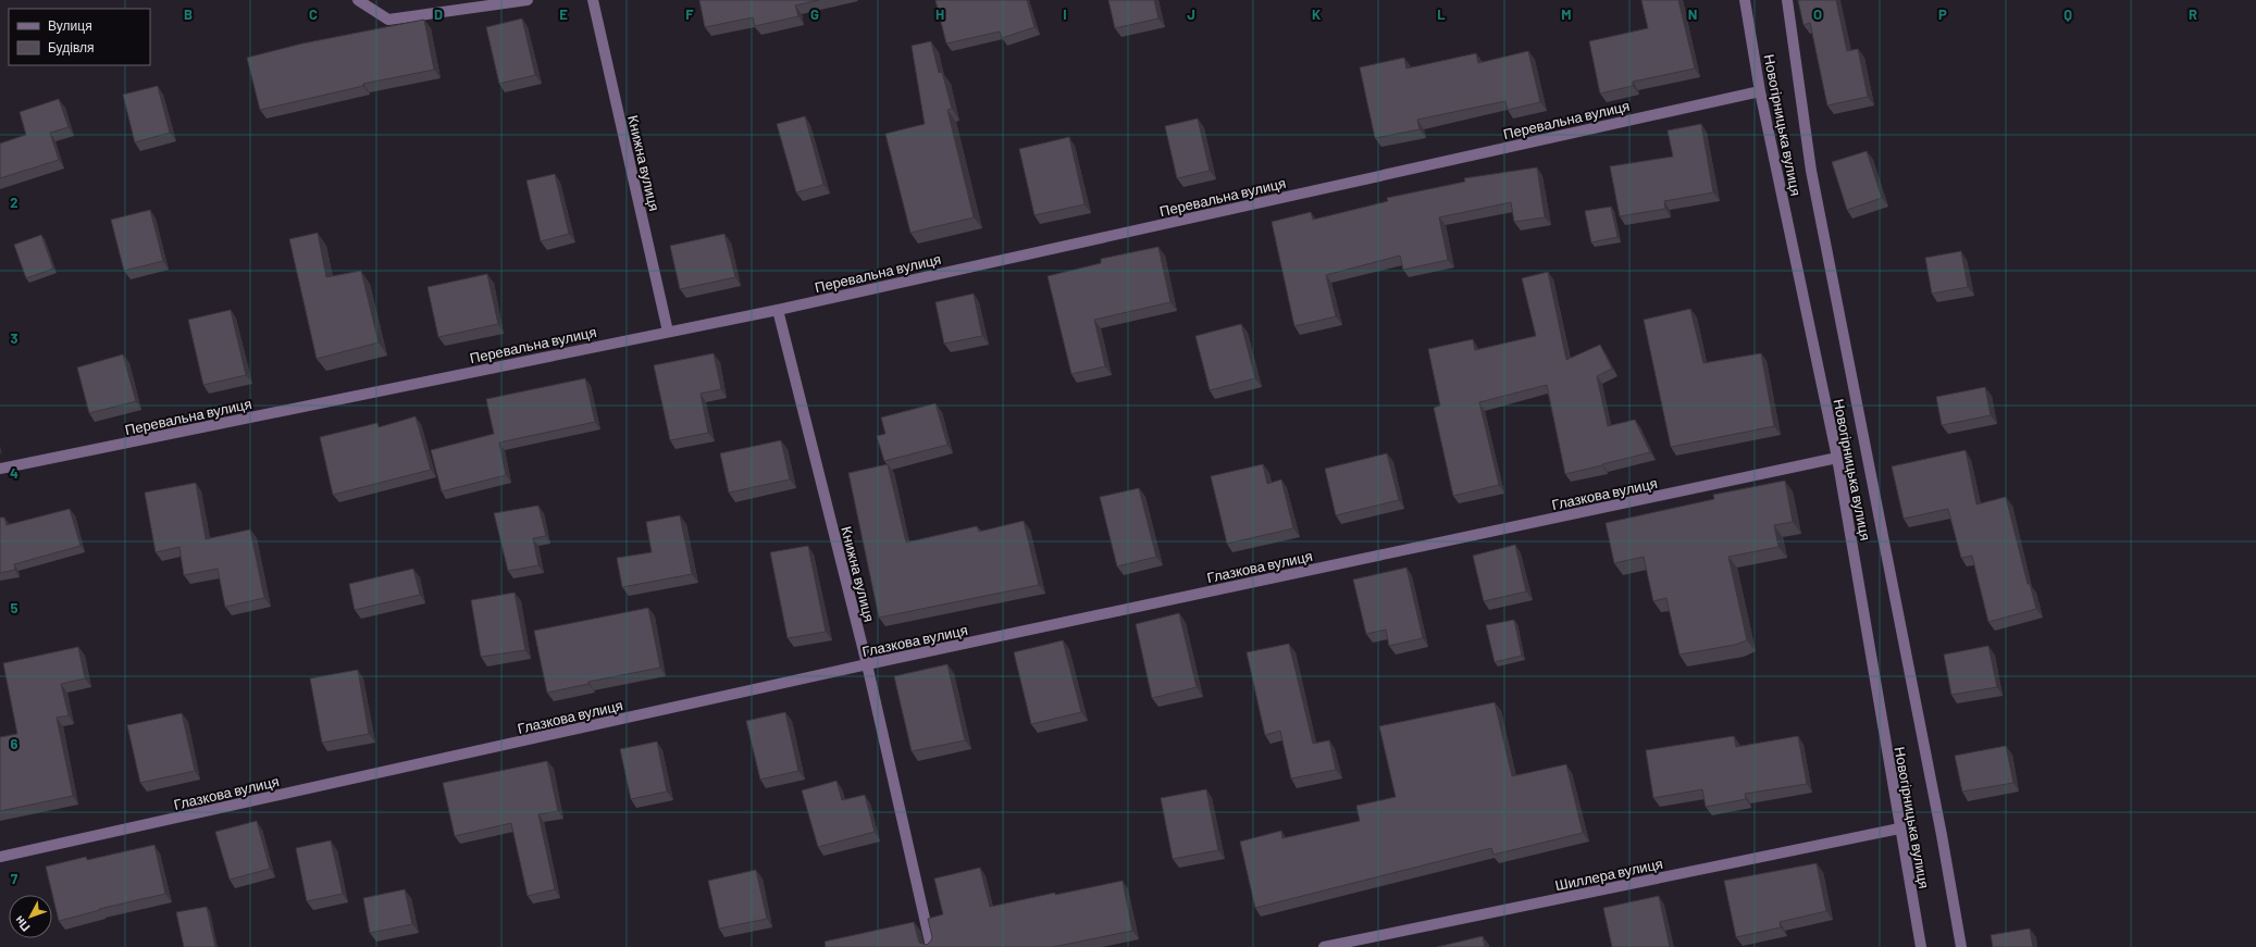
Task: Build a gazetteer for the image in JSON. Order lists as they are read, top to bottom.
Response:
{
  "streets": {
    "street": [
      "Перевальна вулиця",
      "Новогірницька вулиця",
      "Книжна вулиця",
      "Глазкова вулиця",
      "Шиллера вулиця"
    ]
  },
  "crossings": [
    ["Перевальна вулиця", "Новогірницька вулиця"],
    ["Перевальна вулиця", "Книжна вулиця"],
    ["Новогірницька вулиця", "Глазкова вулиця"],
    ["Новогірницька вулиця", "Шиллера вулиця"],
    ["Книжна вулиця", "Глазкова вулиця"]
  ],
  "legend": ["Вулиця", "Будівля"],
  "north": "bottom left",
  "grid": {
    "columns": [
      "B",
      "C",
      "D",
      "E",
      "F",
      "G",
      "H",
      "I",
      "J",
      "K",
      "L",
      "M",
      "N",
      "O",
      "P",
      "Q",
      "R"
    ],
    "rows": [
      "2",
      "3",
      "4",
      "5",
      "6",
      "7"
    ]
  }
}
